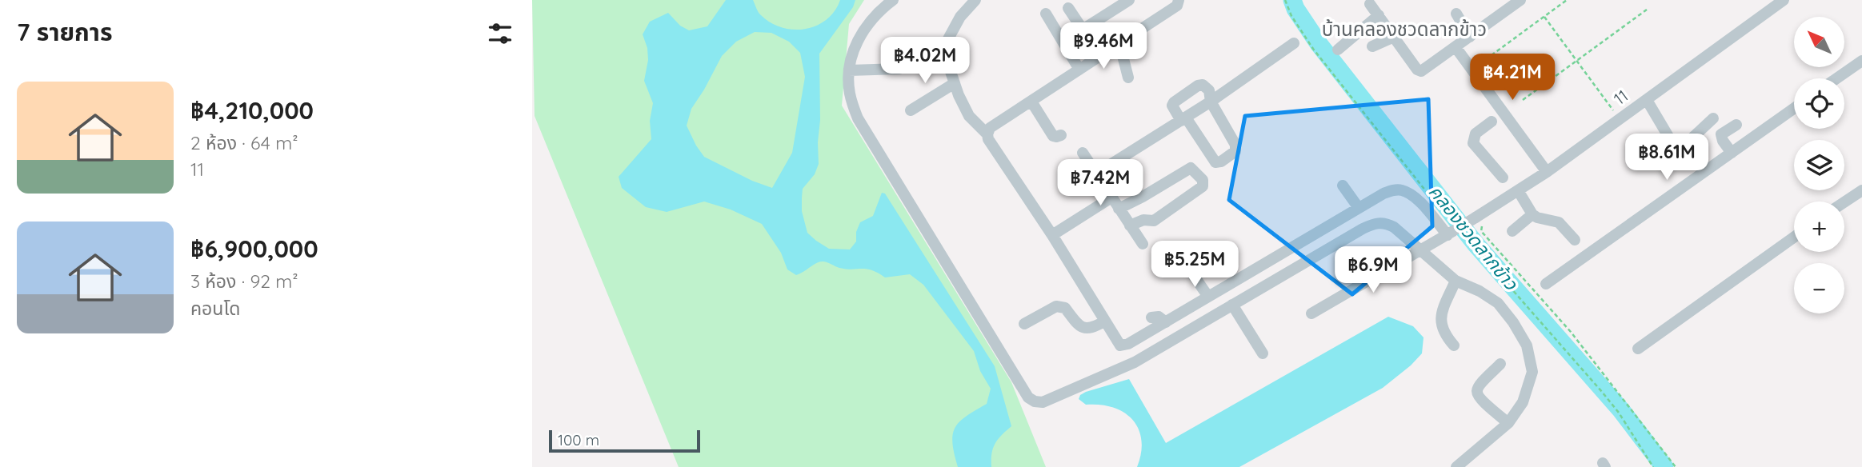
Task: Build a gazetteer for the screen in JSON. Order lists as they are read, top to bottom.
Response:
{
  "streets": {
    "street": ["11"]
  },
  "districts": ["บ้านคลองชวดลากข้าว"],
  "water": ["คลองชวดลากข้าว"],
  "scale_bar": "100 m",
  "north": "top left",
  "page": {
    "heading": "7 รายการ",
    "map_buttons": ["+", "−"],
    "price": [
      "฿9.46M",
      "฿4.02M",
      "฿4.21M",
      "฿8.61M",
      "฿7.42M",
      "฿5.25M",
      "฿6.9M"
    ],
    "list": [
      {
        "name": "฿4,210,000",
        "note": "2 ห้อง · 64 m² · 11"
      },
      {
        "name": "฿6,900,000",
        "note": "3 ห้อง · 92 m² · คอนโด"
      }
    ],
    "scale": "100 m"
  }
}
